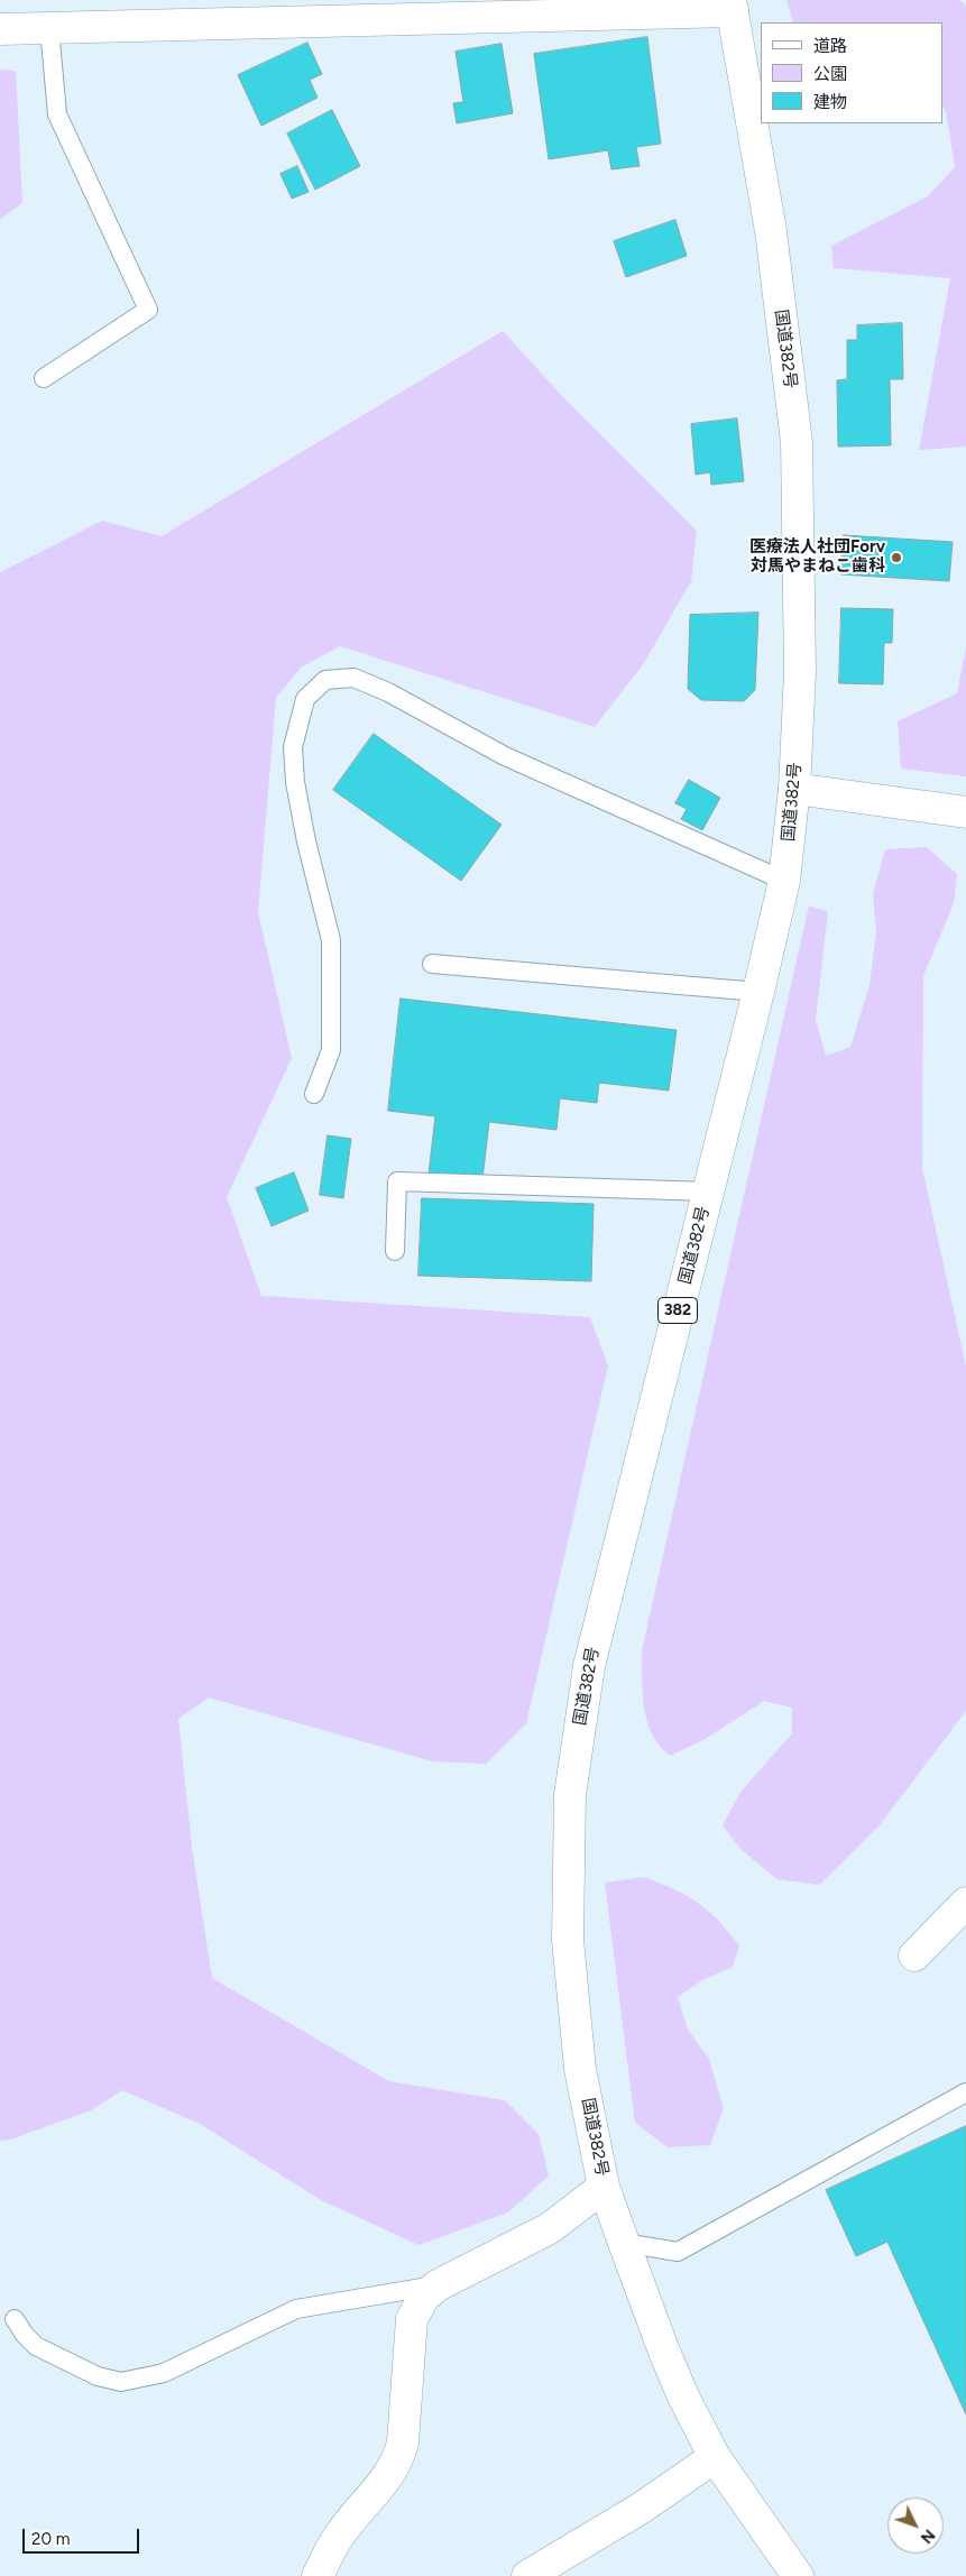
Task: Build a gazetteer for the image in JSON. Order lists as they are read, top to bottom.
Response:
{
  "streets": {
    "main road": ["国道382号", "382"]
  },
  "places": ["医療法人社団Forv 対馬やまねこ歯科"],
  "legend": ["道路", "公園", "建物"],
  "scale_bar": "20 m",
  "north": "bottom right"
}
